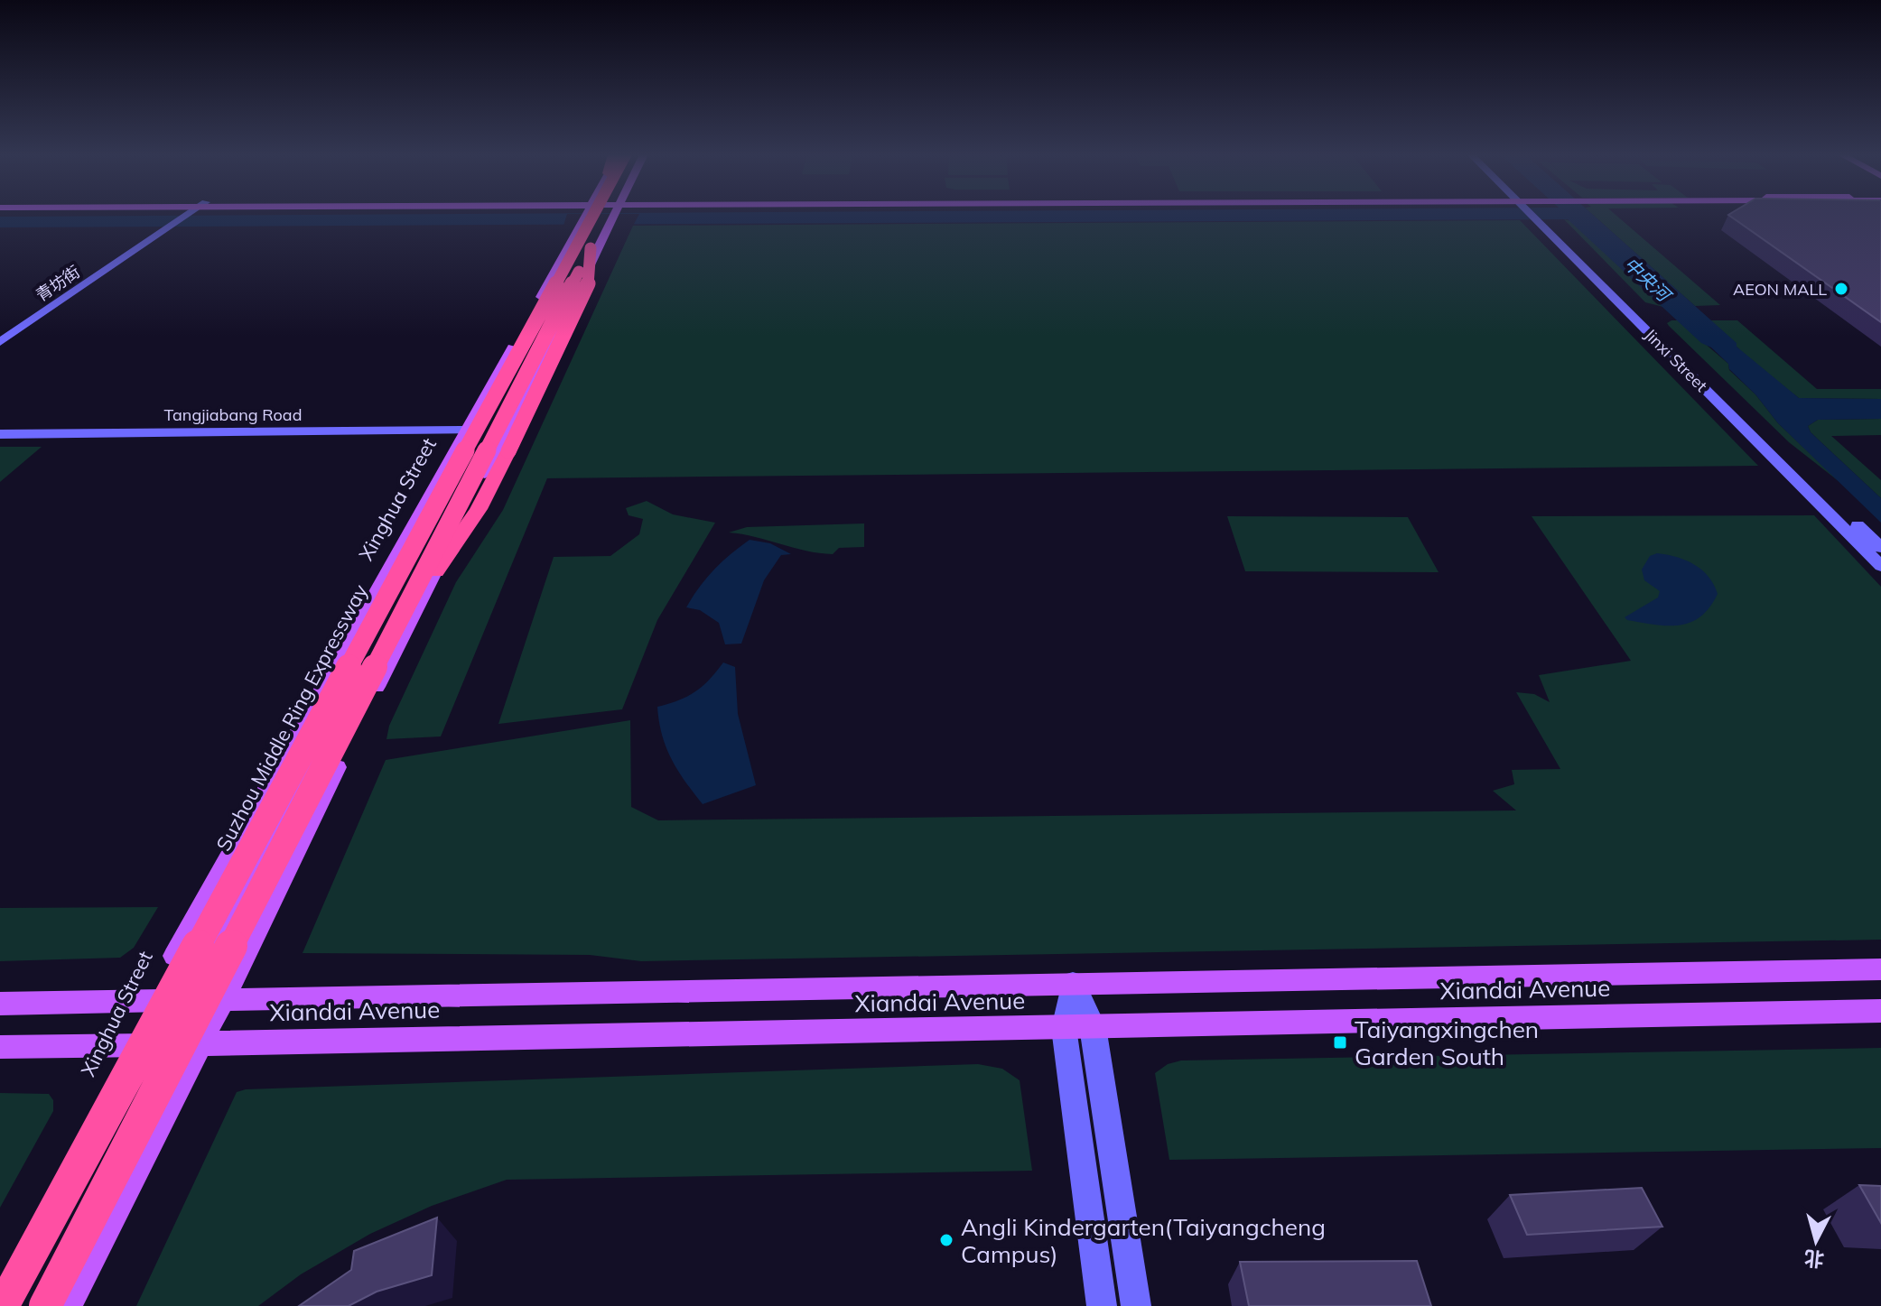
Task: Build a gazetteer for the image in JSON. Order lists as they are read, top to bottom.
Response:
{
  "streets": {
    "highway": ["Suzhou Middle Ring Expressway"],
    "main road": [
      "青坊街",
      "Jinxi Street",
      "Tangjiabang Road",
      "Xinghua Street",
      "Xiandai Avenue"
    ]
  },
  "crossings": [
    ["Tangjiabang Road", "Xinghua Street"],
    ["Xinghua Street", "Xiandai Avenue"]
  ],
  "water": ["中央河"],
  "places": {
    "other": ["AEON MALL", "Angli Kindergarten(Taiyangcheng Campus)"],
    "transit": ["Taiyangxingchen Garden South"]
  },
  "north": "bottom"
}
